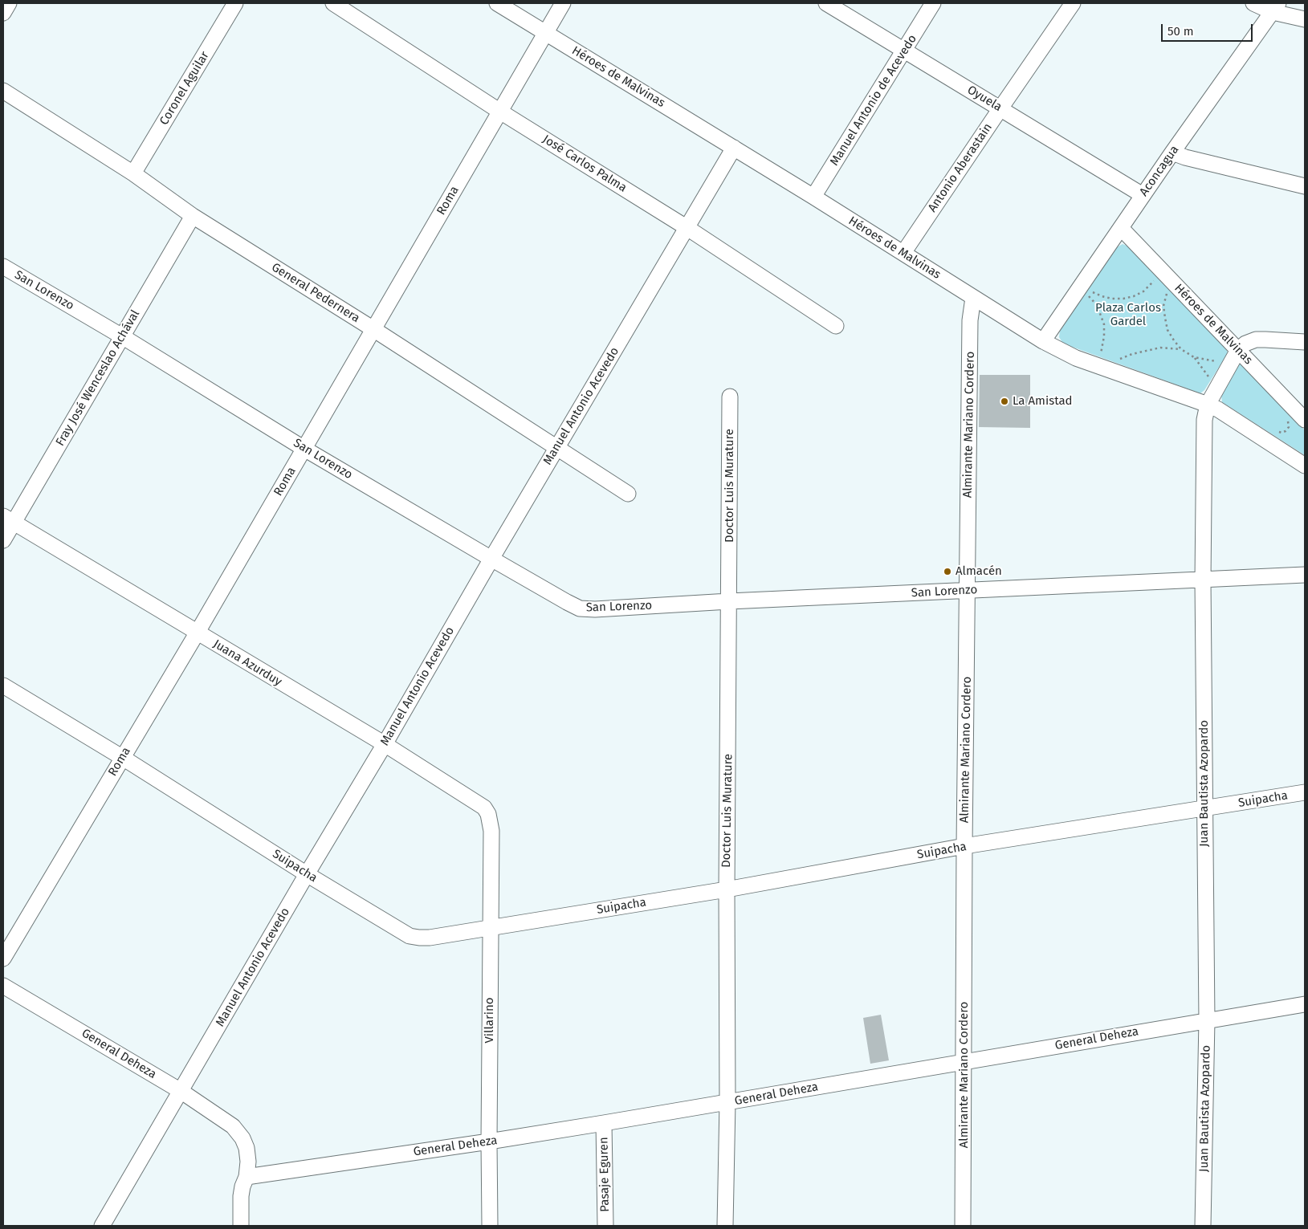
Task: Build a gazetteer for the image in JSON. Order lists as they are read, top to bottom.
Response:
{
  "streets": {
    "street": [
      "Héroes de Malvinas",
      "Coronel Aguilar",
      "Oyuela",
      "Manuel Antonio de Acevedo",
      "José Carlos Palma",
      "Antonio Aberastain",
      "Aconcagua",
      "Roma",
      "San Lorenzo",
      "General Pedernera",
      "Fray José Wenceslao Achával",
      "Manuel Antonio Acevedo",
      "Almirante Mariano Cordero",
      "Doctor Luis Murature",
      "Juana Azurduy",
      "Juan Bautista Azopardo",
      "Suipacha",
      "Villarino",
      "General Deheza",
      "Pasaje Eguren"
    ]
  },
  "crossings": [
    ["Héroes de Malvinas", "Manuel Antonio de Acevedo"],
    ["Héroes de Malvinas", "Antonio Aberastain"],
    ["Héroes de Malvinas", "Aconcagua"],
    ["Héroes de Malvinas", "Roma"],
    ["Héroes de Malvinas", "Manuel Antonio Acevedo"],
    ["Héroes de Malvinas", "Almirante Mariano Cordero"],
    ["Héroes de Malvinas", "Juan Bautista Azopardo"],
    ["Coronel Aguilar", "General Pedernera"],
    ["Oyuela", "Manuel Antonio de Acevedo"],
    ["Oyuela", "Antonio Aberastain"],
    ["Oyuela", "Aconcagua"],
    ["José Carlos Palma", "Roma"],
    ["José Carlos Palma", "Manuel Antonio Acevedo"],
    ["Roma", "San Lorenzo"],
    ["Roma", "General Pedernera"],
    ["Roma", "Juana Azurduy"],
    ["Roma", "Suipacha"],
    ["San Lorenzo", "Fray José Wenceslao Achával"],
    ["San Lorenzo", "Manuel Antonio Acevedo"],
    ["San Lorenzo", "Almirante Mariano Cordero"],
    ["San Lorenzo", "Doctor Luis Murature"],
    ["San Lorenzo", "Juan Bautista Azopardo"],
    ["General Pedernera", "Fray José Wenceslao Achával"],
    ["General Pedernera", "Manuel Antonio Acevedo"],
    ["Fray José Wenceslao Achával", "Juana Azurduy"],
    ["Manuel Antonio Acevedo", "Juana Azurduy"],
    ["Manuel Antonio Acevedo", "Suipacha"],
    ["Manuel Antonio Acevedo", "General Deheza"],
    ["Almirante Mariano Cordero", "Suipacha"],
    ["Almirante Mariano Cordero", "General Deheza"],
    ["Doctor Luis Murature", "Suipacha"],
    ["Doctor Luis Murature", "General Deheza"],
    ["Juana Azurduy", "Villarino"],
    ["Juan Bautista Azopardo", "Suipacha"],
    ["Juan Bautista Azopardo", "General Deheza"],
    ["Suipacha", "Villarino"],
    ["Villarino", "General Deheza"],
    ["General Deheza", "Pasaje Eguren"]
  ],
  "parks": ["Plaza Carlos Gardel"],
  "places": ["La Amistad", "Almacén"],
  "scale_bar": "50 m"
}
